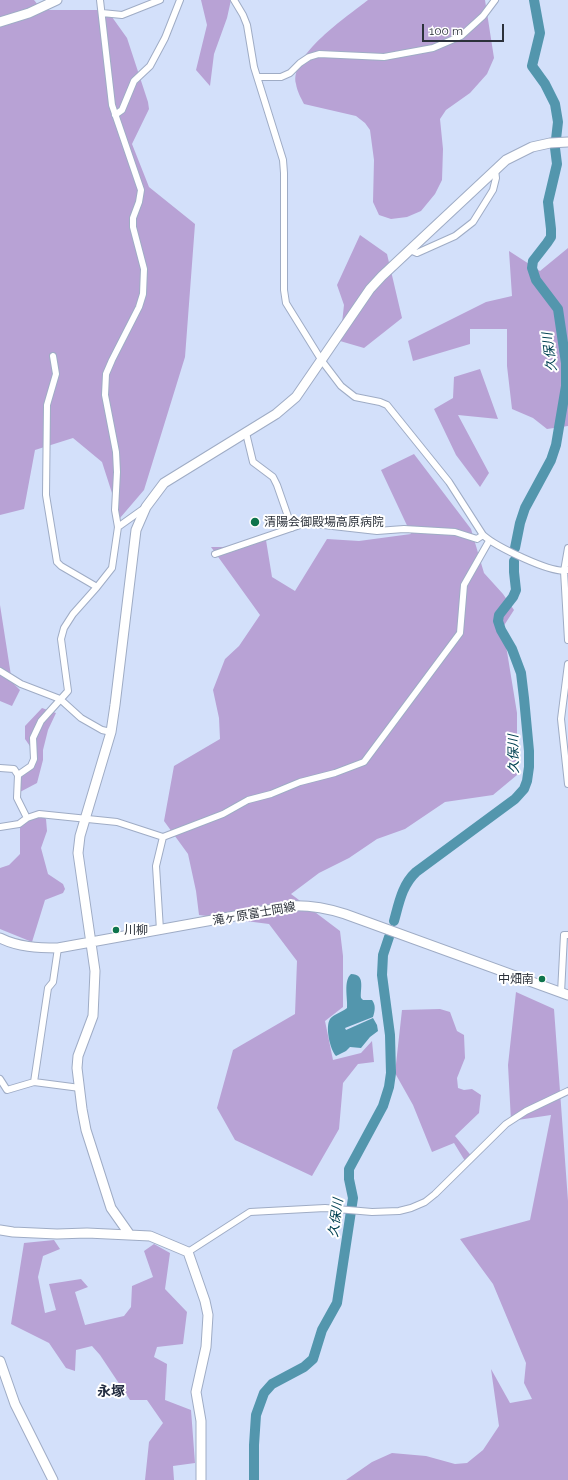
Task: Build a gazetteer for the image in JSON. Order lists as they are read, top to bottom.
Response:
{
  "streets": {
    "street": ["滝ヶ原富士岡線"]
  },
  "districts": ["永塚"],
  "water": ["久保川"],
  "places": ["清陽会御殿場高原病院", "川柳", "中畑南"],
  "scale_bar": "100 m"
}
